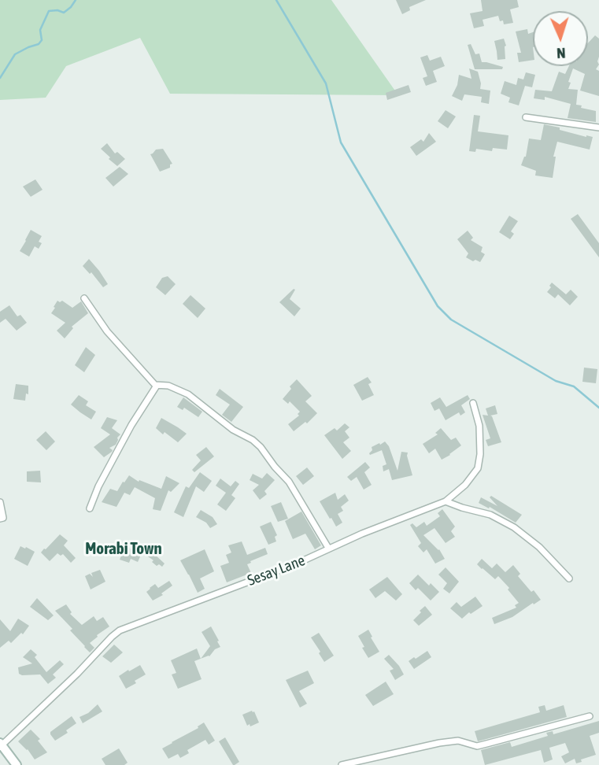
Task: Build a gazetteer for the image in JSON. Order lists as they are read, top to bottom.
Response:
{
  "streets": {
    "street": ["Sesay Lane"]
  },
  "districts": ["Morabi Town"],
  "north": "bottom"
}
